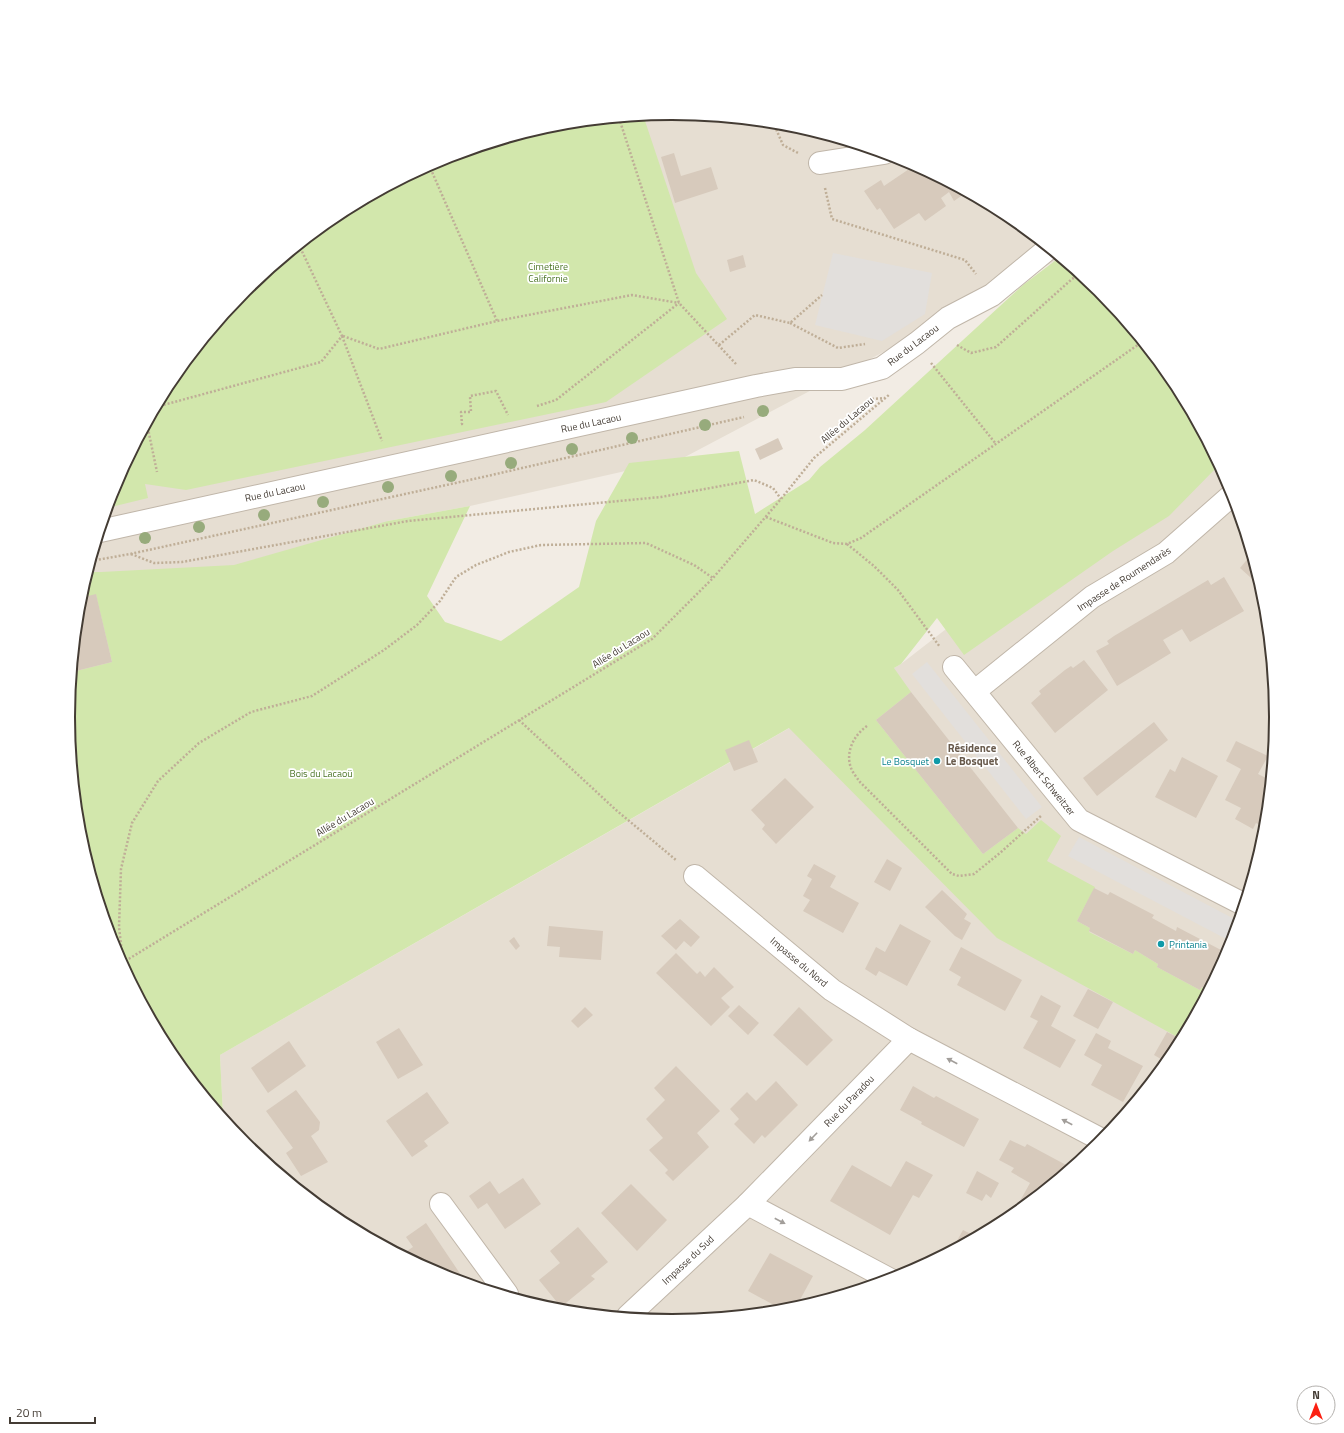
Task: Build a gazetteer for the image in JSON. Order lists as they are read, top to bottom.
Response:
{
  "streets": {
    "street": [
      "Rue du Lacaou",
      "Impasse de Roumendarès",
      "Rue Albert Schweitzer",
      "Impasse du Nord",
      "Rue du Paradou",
      "Impasse du Sud"
    ],
    "path": ["Allée du Lacaou"]
  },
  "crossings": [
    ["Impasse de Roumendarès", "Rue Albert Schweitzer"],
    ["Impasse du Nord", "Rue du Paradou"],
    ["Rue du Paradou", "Impasse du Sud"]
  ],
  "one_way": ["Rue du Paradou"],
  "districts": ["Résidence Le Bosquet"],
  "parks": ["Cimetière Californie", "Bois du Lacaoü"],
  "places": ["Le Bosquet", "Printania"],
  "scale_bar": "20 m",
  "north": "top"
}
